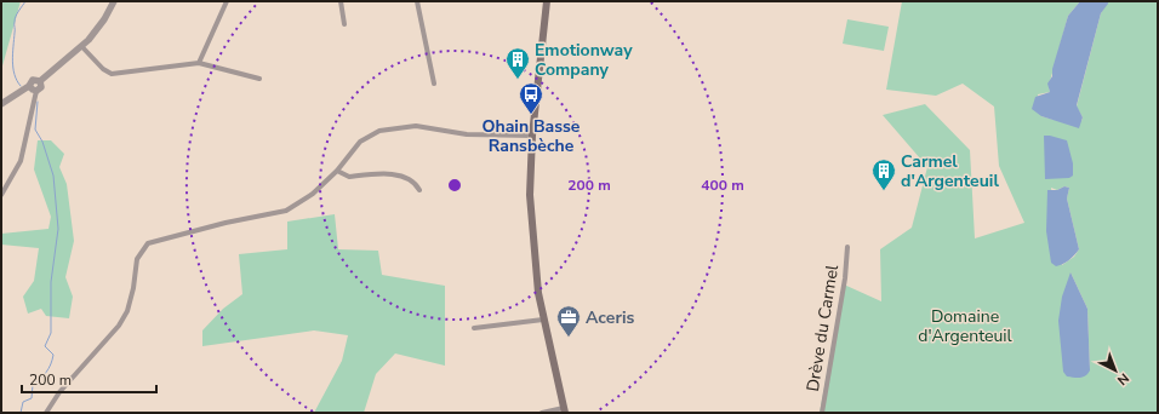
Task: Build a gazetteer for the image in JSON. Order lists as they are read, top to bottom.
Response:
{
  "streets": {
    "street": ["Drève du Carmel"]
  },
  "parks": ["Domaine d'Argenteuil"],
  "places": {
    "building": ["Emotionway Company", "Carmel d'Argenteuil"],
    "bus stop": ["Ohain Basse Ransbèche"],
    "office": ["Aceris"]
  },
  "scale_bar": "200 m",
  "north": "bottom right",
  "rings": ["200 m", "400 m"]
}
